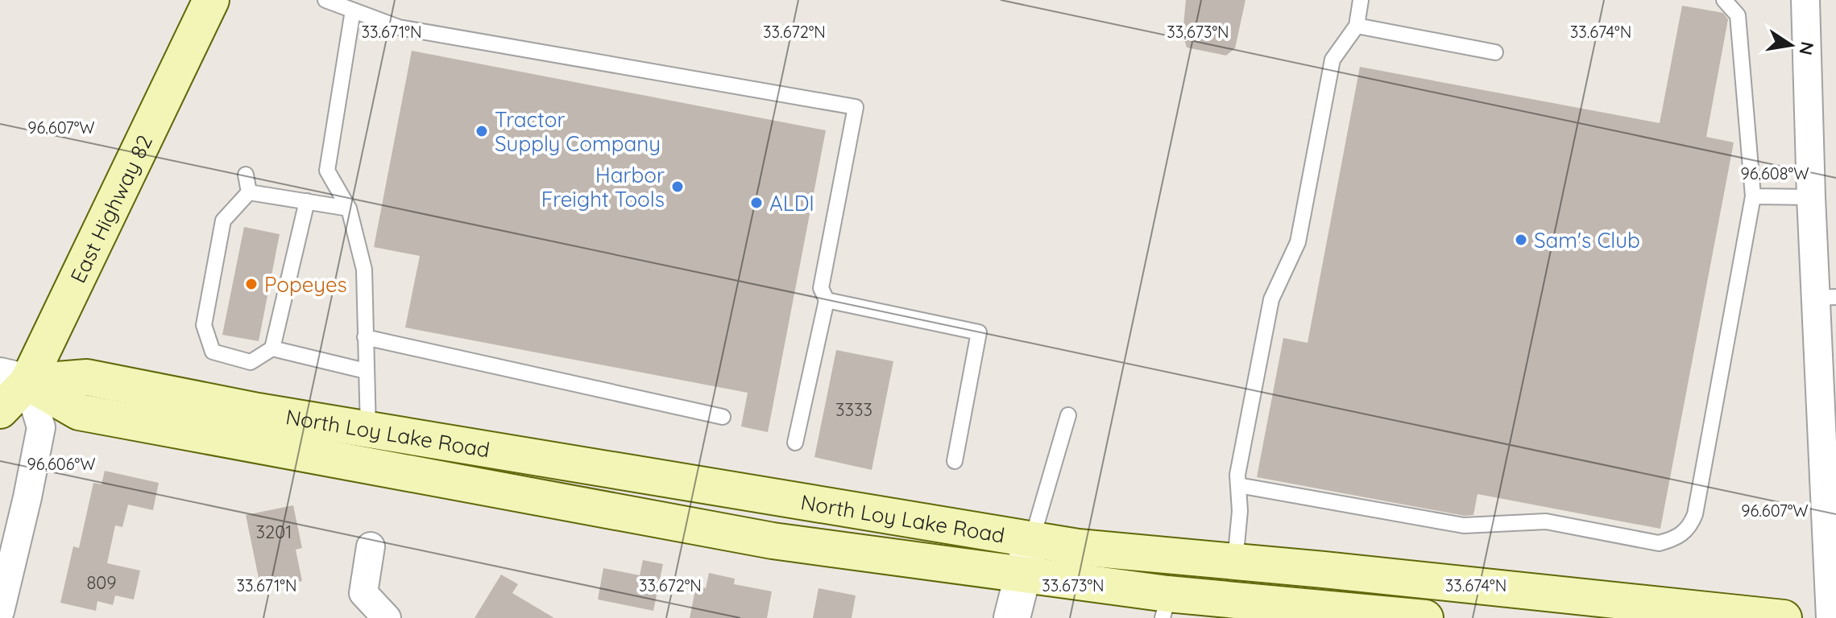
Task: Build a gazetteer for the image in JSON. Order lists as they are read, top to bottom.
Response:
{
  "streets": {
    "main road": ["East Highway 82", "North Loy Lake Road"]
  },
  "crossings": [
    ["East Highway 82", "North Loy Lake Road"]
  ],
  "places": [
    "Tractor Supply Company",
    "Harbor Freight Tools",
    "ALDI",
    "Sam's Club",
    "Popeyes"
  ],
  "house_numbers": ["3333", "3201", "809"],
  "north": "right",
  "coordinates": [
    "33.671°N",
    "33.672°N",
    "33.673°N",
    "33.674°N",
    "96.607°W",
    "96.608°W",
    "96.606°W"
  ]
}
